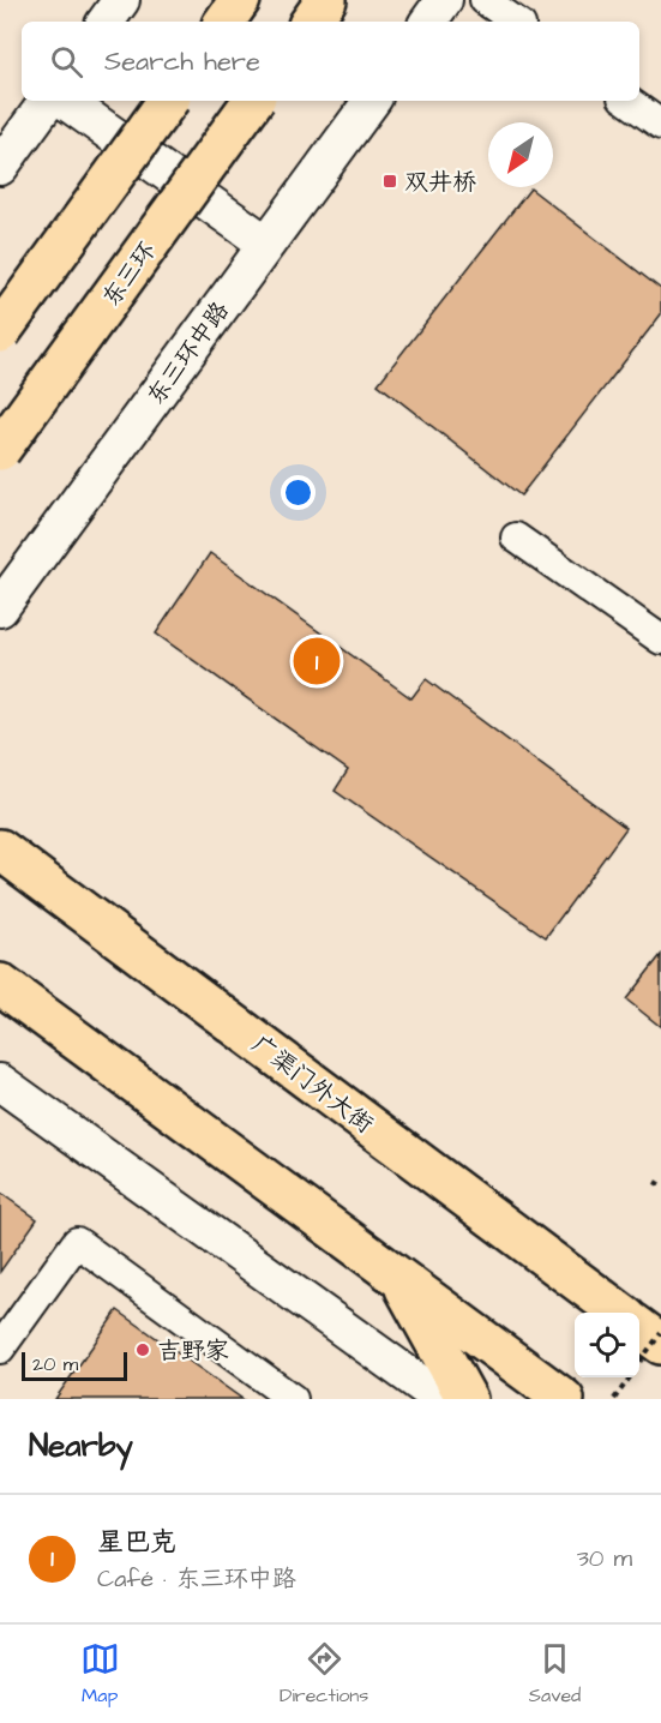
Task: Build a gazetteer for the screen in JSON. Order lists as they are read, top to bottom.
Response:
{
  "streets": {
    "main road": ["东三环", "广渠门外大街"],
    "street": ["东三环中路"]
  },
  "places": {
    "transit": ["双井桥"],
    "other": ["吉野家"]
  },
  "scale_bar": "20 m",
  "north": "bottom left",
  "page": {
    "search": "Search here",
    "pins": "1",
    "scale": "20 m",
    "heading": "Nearby",
    "list": [
      {
        "mark": "1",
        "name": "星巴克",
        "note": "Café · 东三环中路",
        "value": "30 m"
      }
    ],
    "nav": ["Map", "Directions", "Saved"]
  }
}
